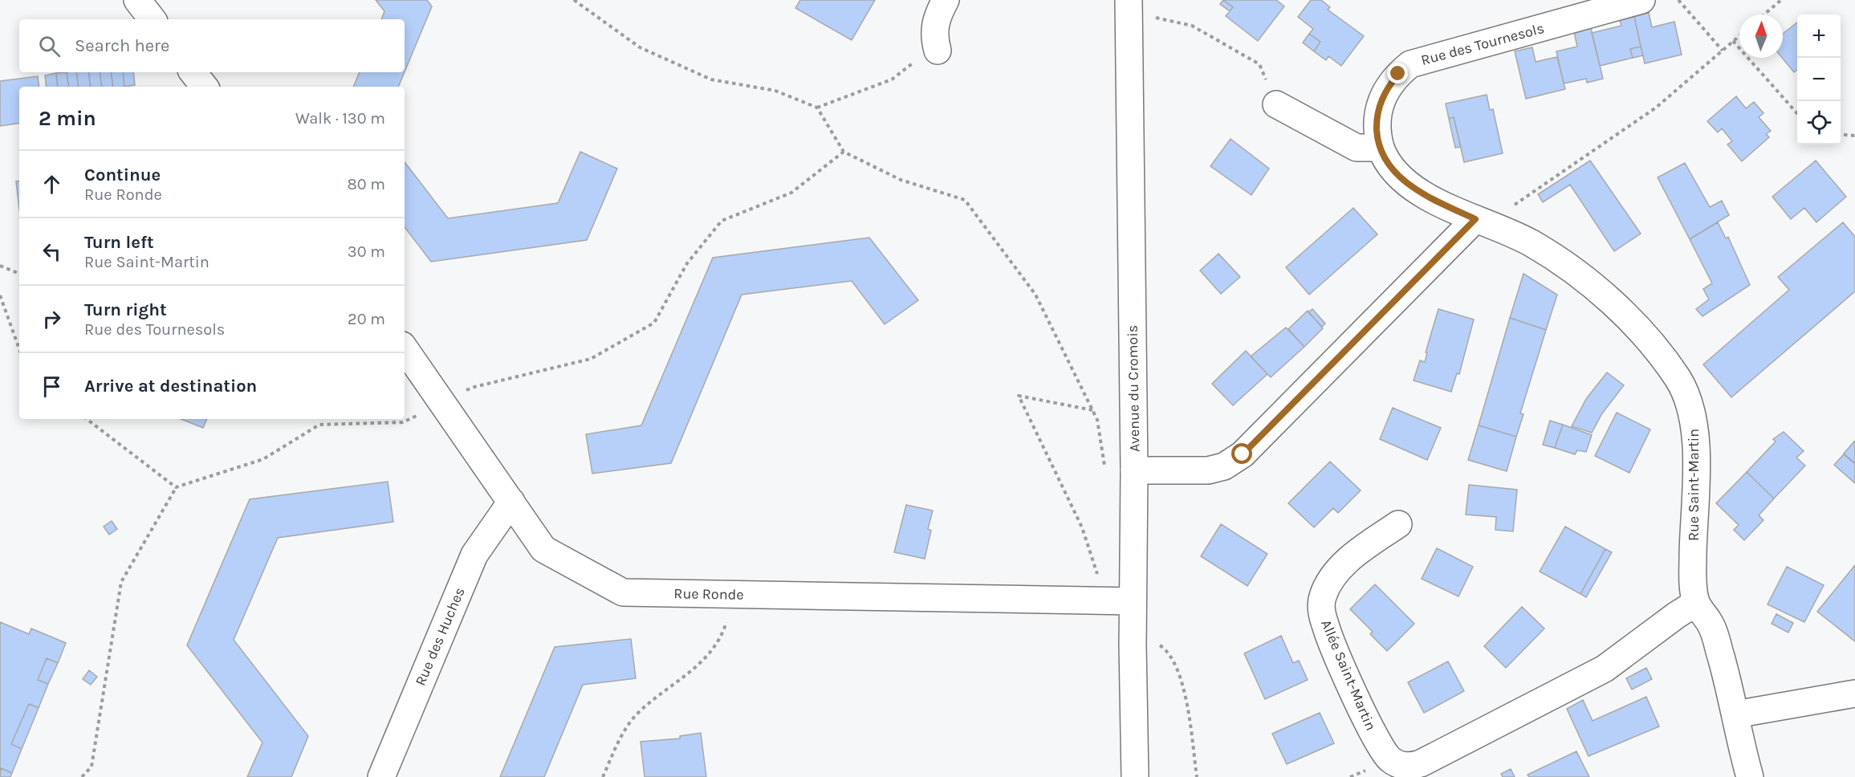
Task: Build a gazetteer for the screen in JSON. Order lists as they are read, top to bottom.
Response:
{
  "streets": {
    "street": [
      "Rue des Tournesols",
      "Avenue du Cromois",
      "Rue Saint-Martin",
      "Rue Ronde",
      "Rue des Huches",
      "Allée Saint-Martin"
    ]
  },
  "crossings": [
    ["Rue des Tournesols", "Rue Saint-Martin"],
    ["Avenue du Cromois", "Rue Ronde"],
    ["Rue Saint-Martin", "Allée Saint-Martin"],
    ["Rue Ronde", "Rue des Huches"]
  ],
  "north": "top",
  "page": {
    "map_buttons": ["+", "−"],
    "search": "Search here",
    "heading": ["2 min", "Walk · 130 m"],
    "list": [
      ["Continue", "Rue Ronde", "80 m"],
      ["Turn left", "Rue Saint-Martin", "30 m"],
      ["Turn right", "Rue des Tournesols", "20 m"],
      "Arrive at destination"
    ]
  }
}
